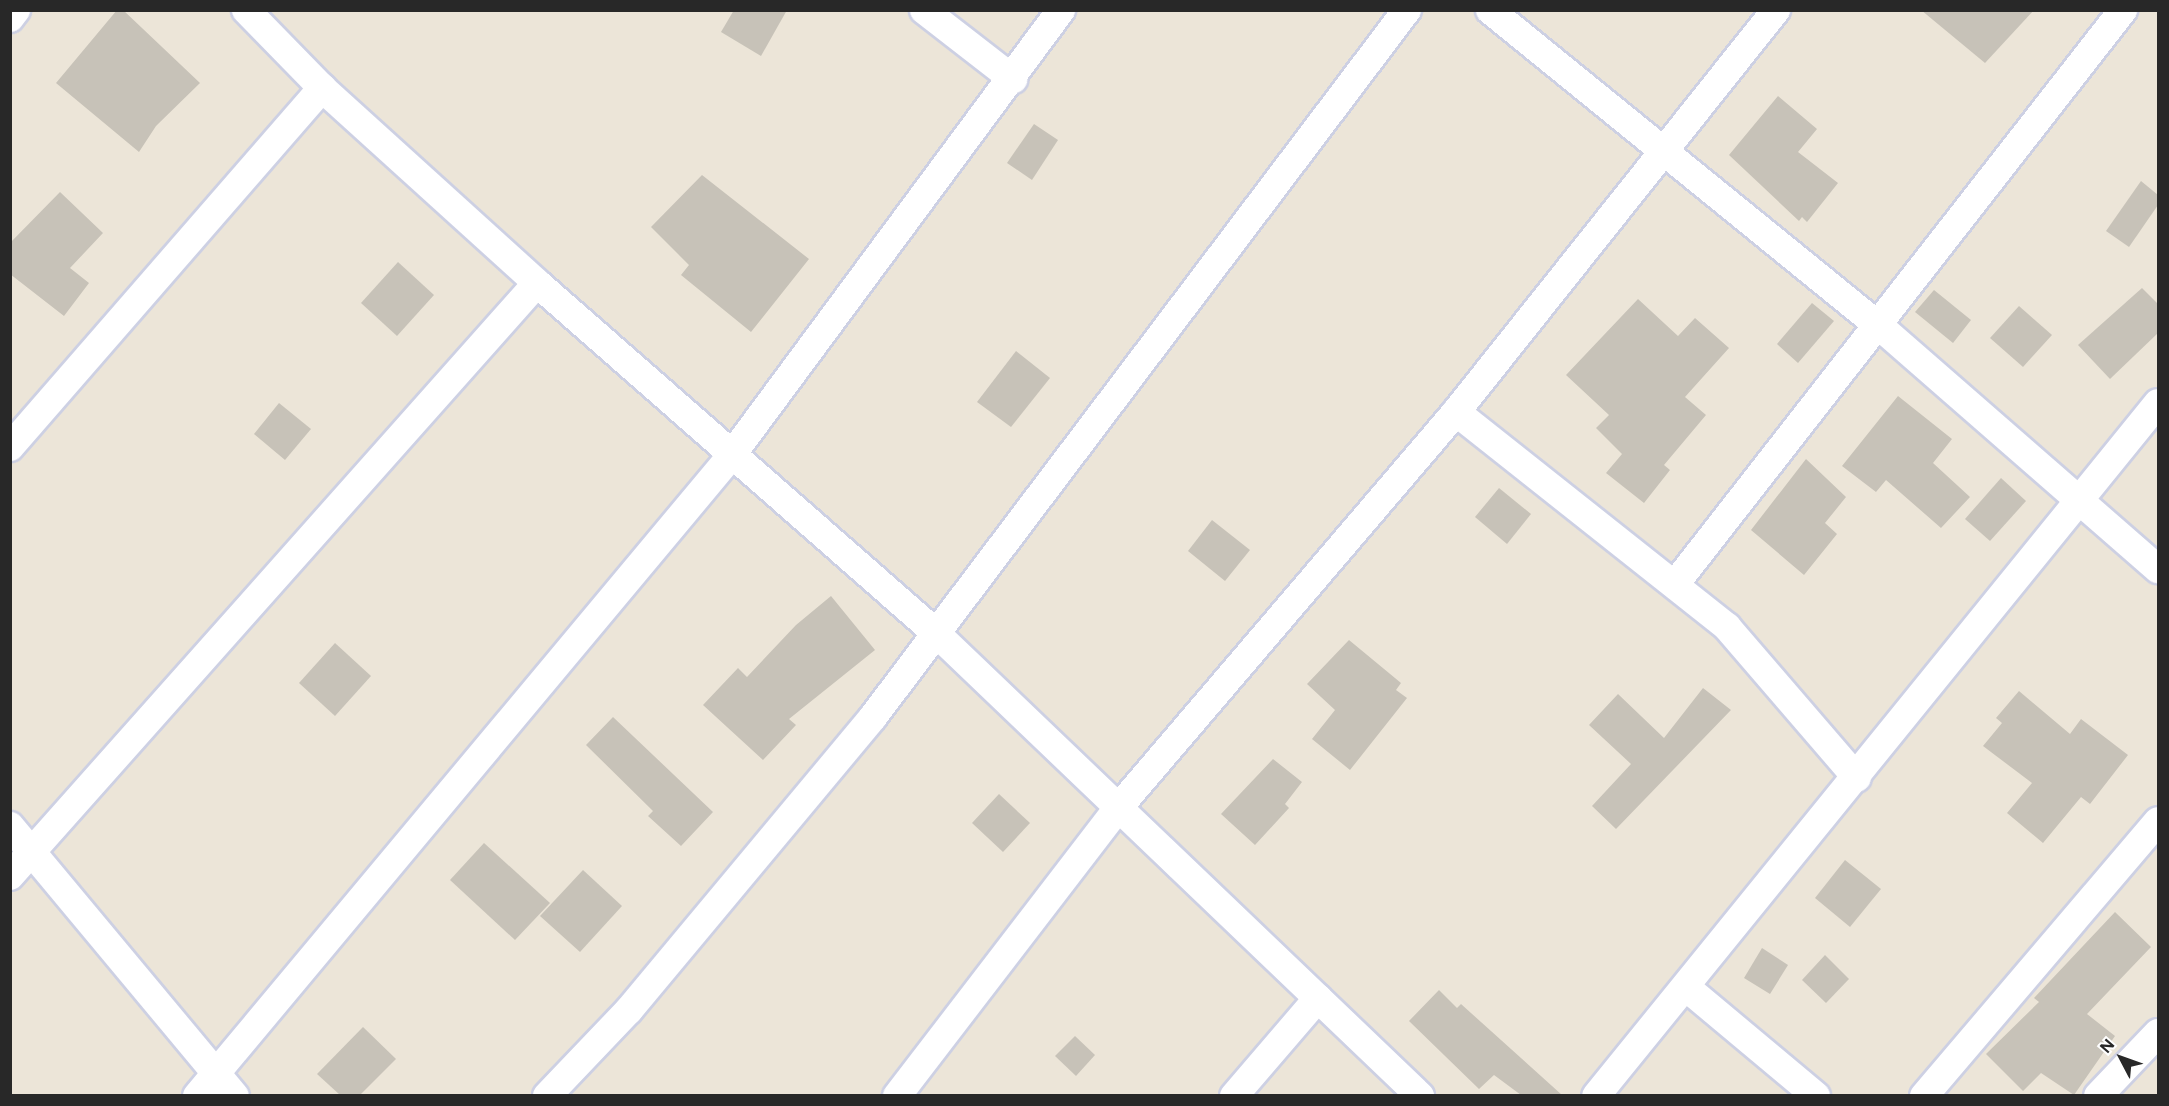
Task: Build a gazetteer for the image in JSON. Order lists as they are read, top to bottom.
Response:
{
  "north": "top left"
}
